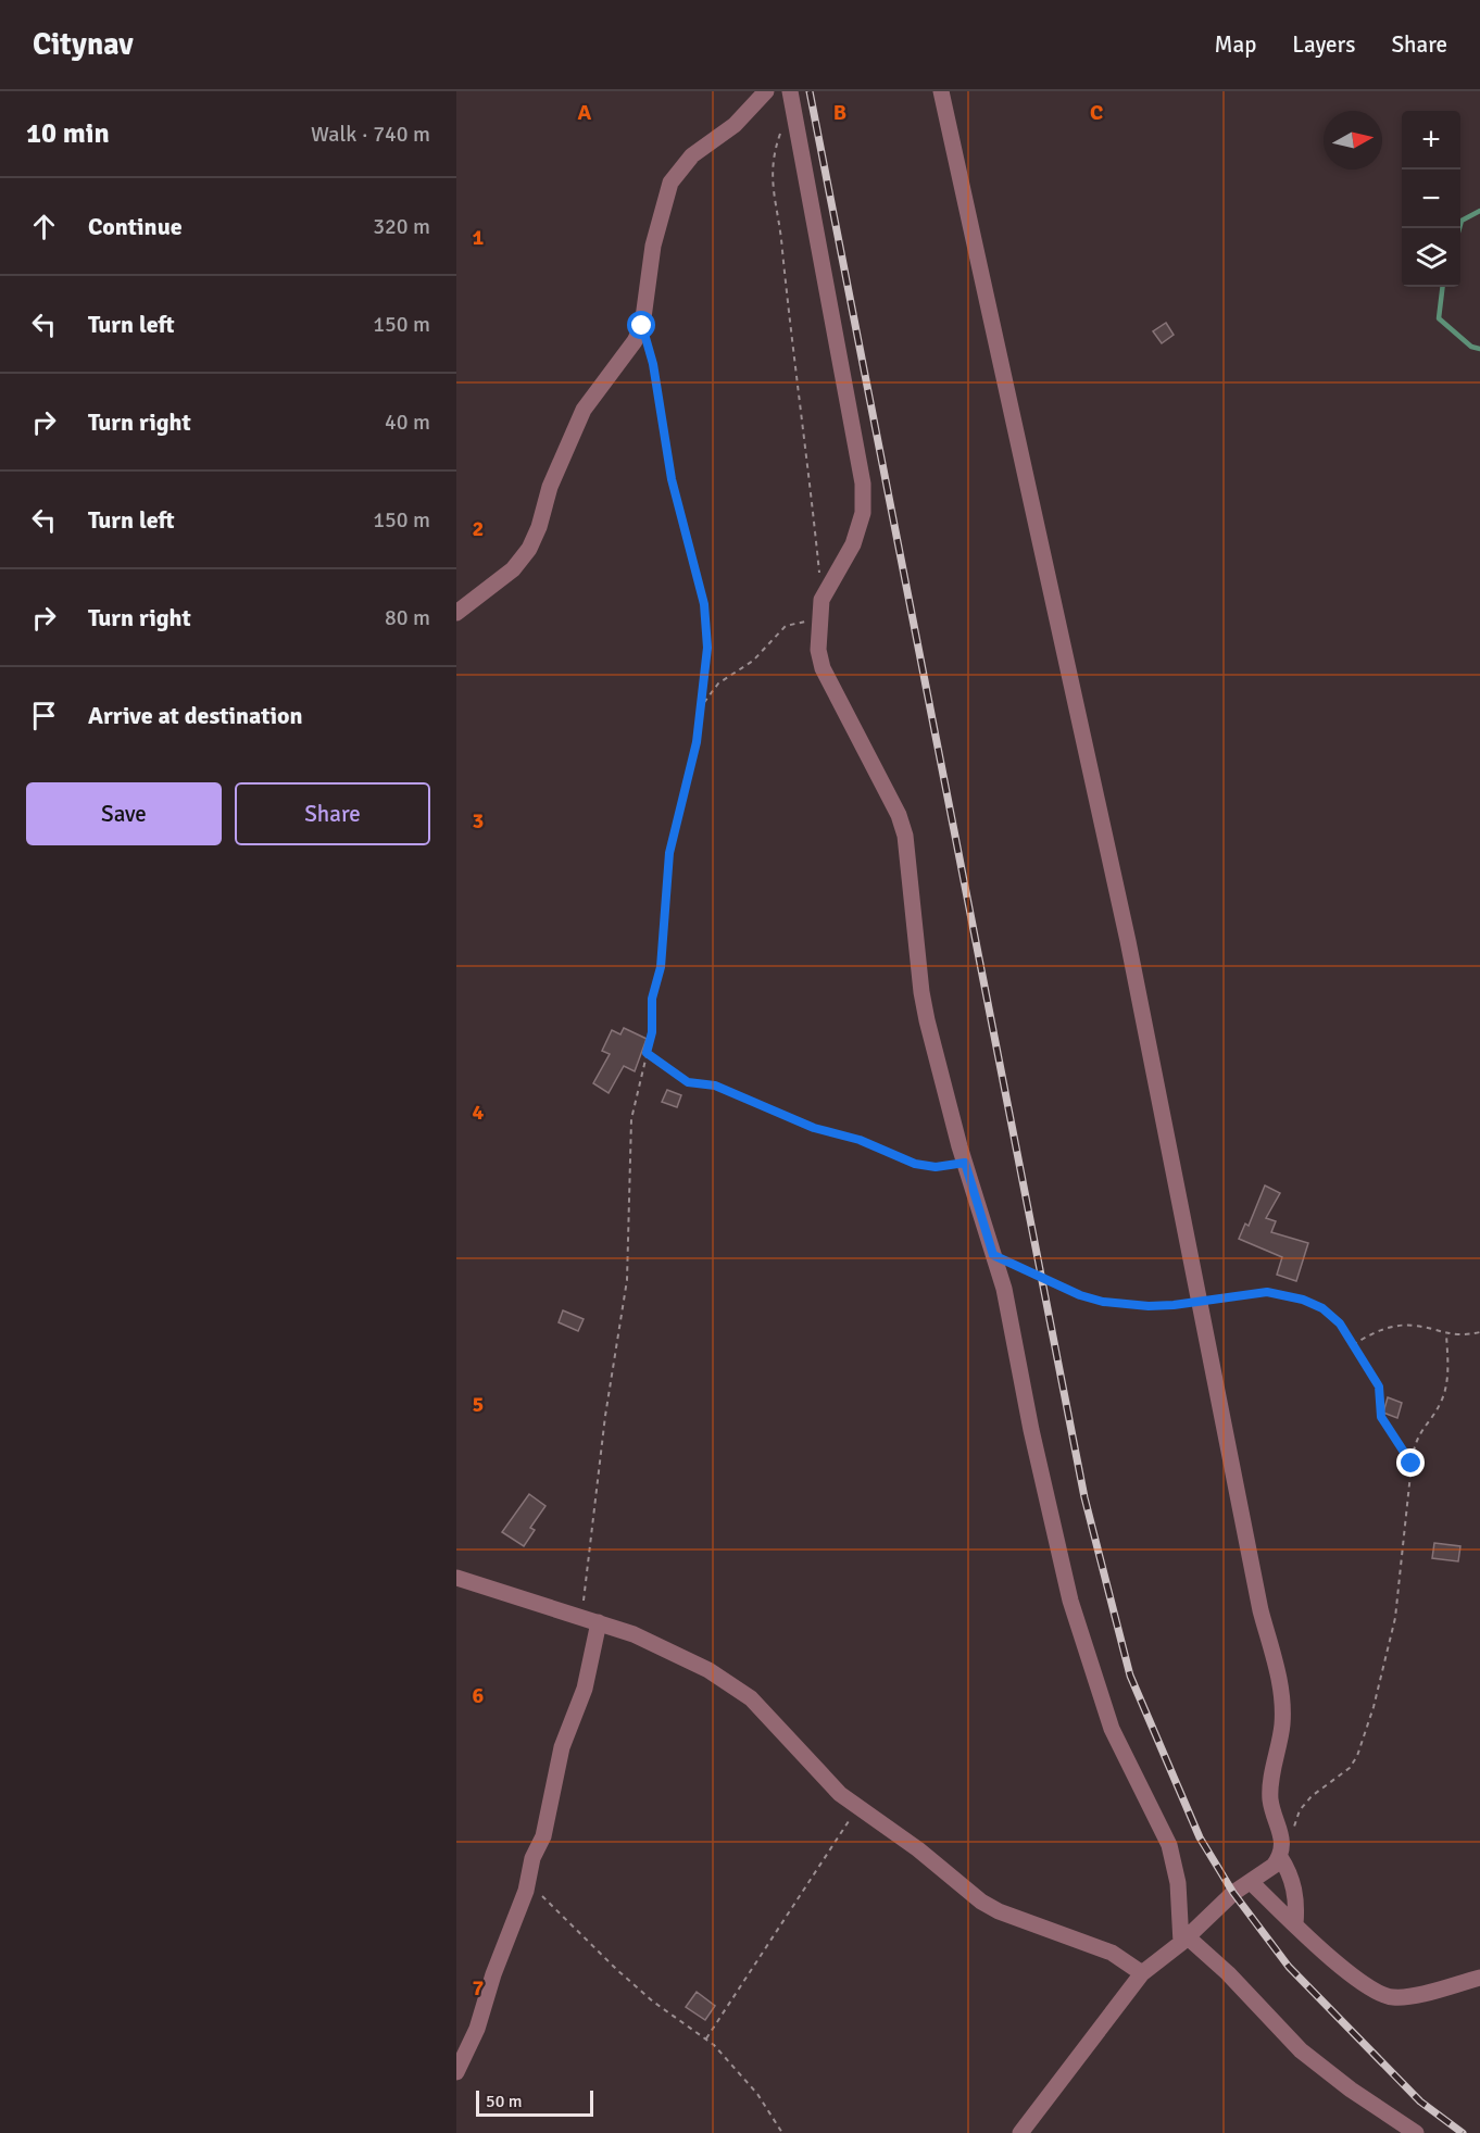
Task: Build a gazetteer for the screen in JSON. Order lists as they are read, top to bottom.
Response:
{
  "scale_bar": "50 m",
  "north": "right",
  "page": {
    "header": "Citynav",
    "nav": ["Map", "Layers", "Share"],
    "heading": ["10 min", "Walk · 740 m"],
    "map_buttons": ["+", "−"],
    "list": [
      ["Continue", "320 m"],
      ["Turn left", "150 m"],
      ["Turn right", "40 m"],
      ["Turn left", "150 m"],
      ["Turn right", "80 m"],
      "Arrive at destination"
    ],
    "buttons": ["Save", "Share"],
    "scale": "50 m"
  },
  "grid": {
    "columns": ["A", "B", "C"],
    "rows": [
      "1",
      "2",
      "3",
      "4",
      "5",
      "6",
      "7"
    ]
  }
}
